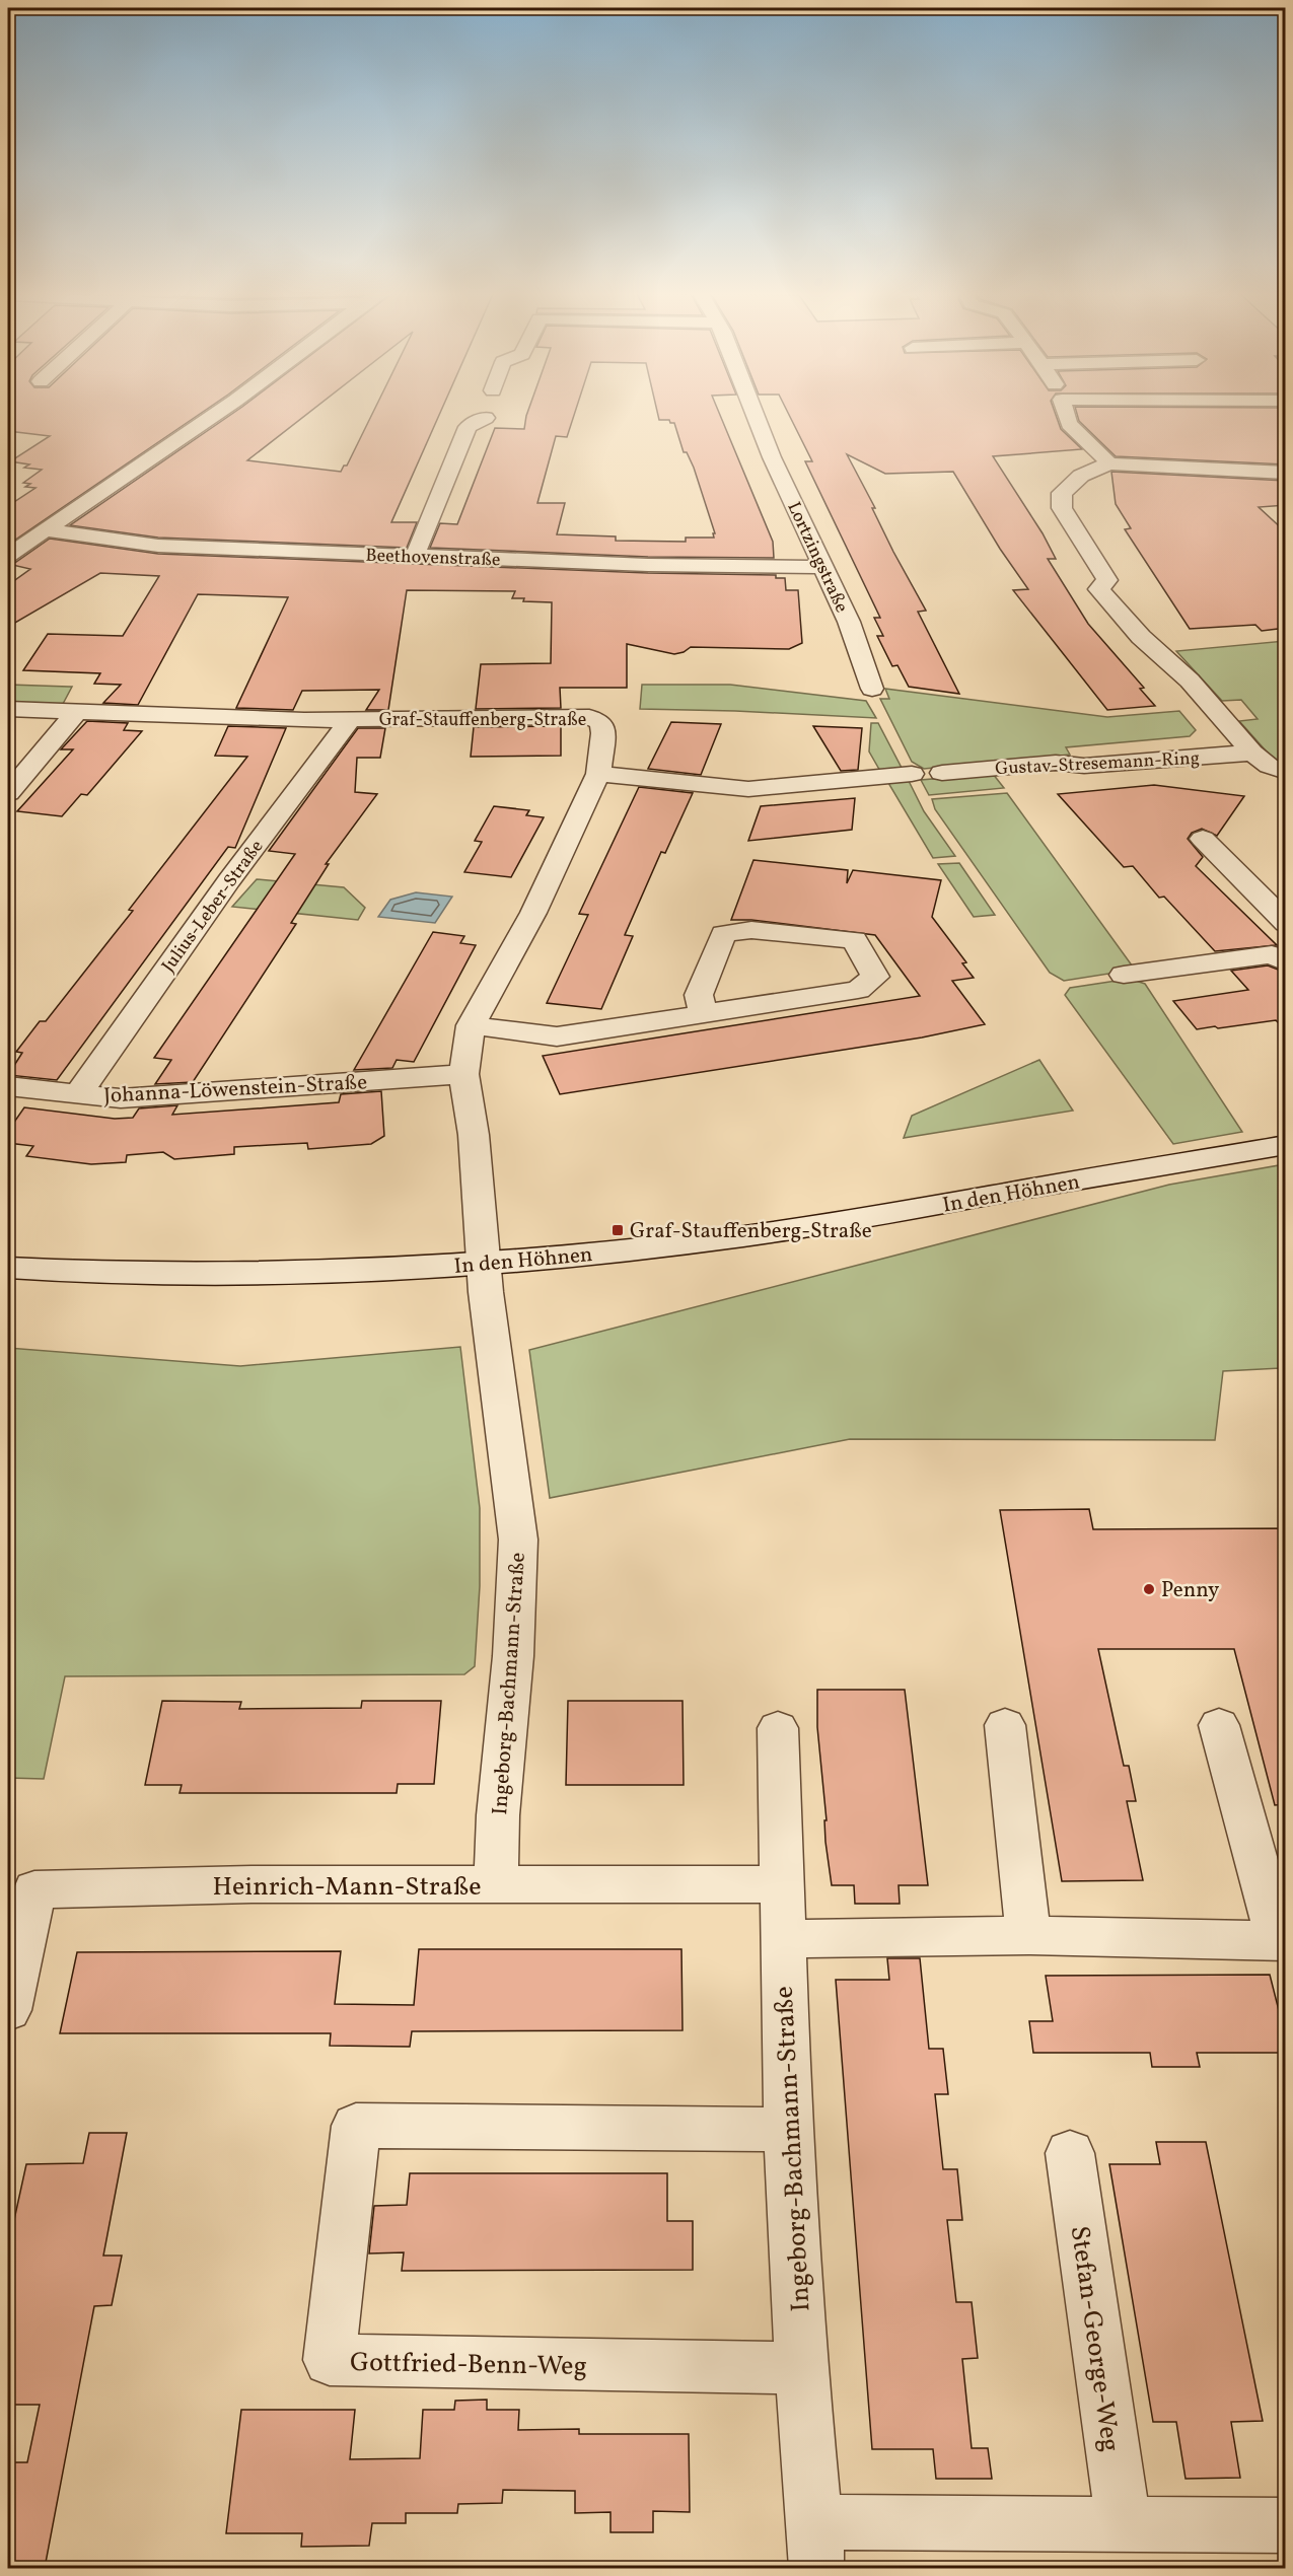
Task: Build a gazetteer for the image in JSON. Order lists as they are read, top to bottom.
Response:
{
  "streets": {
    "street": [
      "Beethovenstraße",
      "Lortzingstraße",
      "Graf-Stauffenberg-Straße",
      "Gustav-Stresemann-Ring",
      "Julius-Leber-Straße",
      "Johanna-Löwenstein-Straße",
      "In den Höhnen",
      "Ingeborg-Bachmann-Straße",
      "Heinrich-Mann-Straße",
      "Stefan-George-Weg",
      "Gottfried-Benn-Weg"
    ]
  },
  "crossings": [
    ["Beethovenstraße", "Lortzingstraße"],
    ["Graf-Stauffenberg-Straße", "Julius-Leber-Straße"],
    ["Graf-Stauffenberg-Straße", "Johanna-Löwenstein-Straße"],
    ["Graf-Stauffenberg-Straße", "In den Höhnen"],
    ["Graf-Stauffenberg-Straße", "Ingeborg-Bachmann-Straße"],
    ["Julius-Leber-Straße", "Johanna-Löwenstein-Straße"],
    ["In den Höhnen", "Ingeborg-Bachmann-Straße"],
    ["Ingeborg-Bachmann-Straße", "Heinrich-Mann-Straße"],
    ["Ingeborg-Bachmann-Straße", "Gottfried-Benn-Weg"]
  ],
  "places": {
    "transit": ["Graf-Stauffenberg-Straße"],
    "other": ["Penny"]
  }
}
